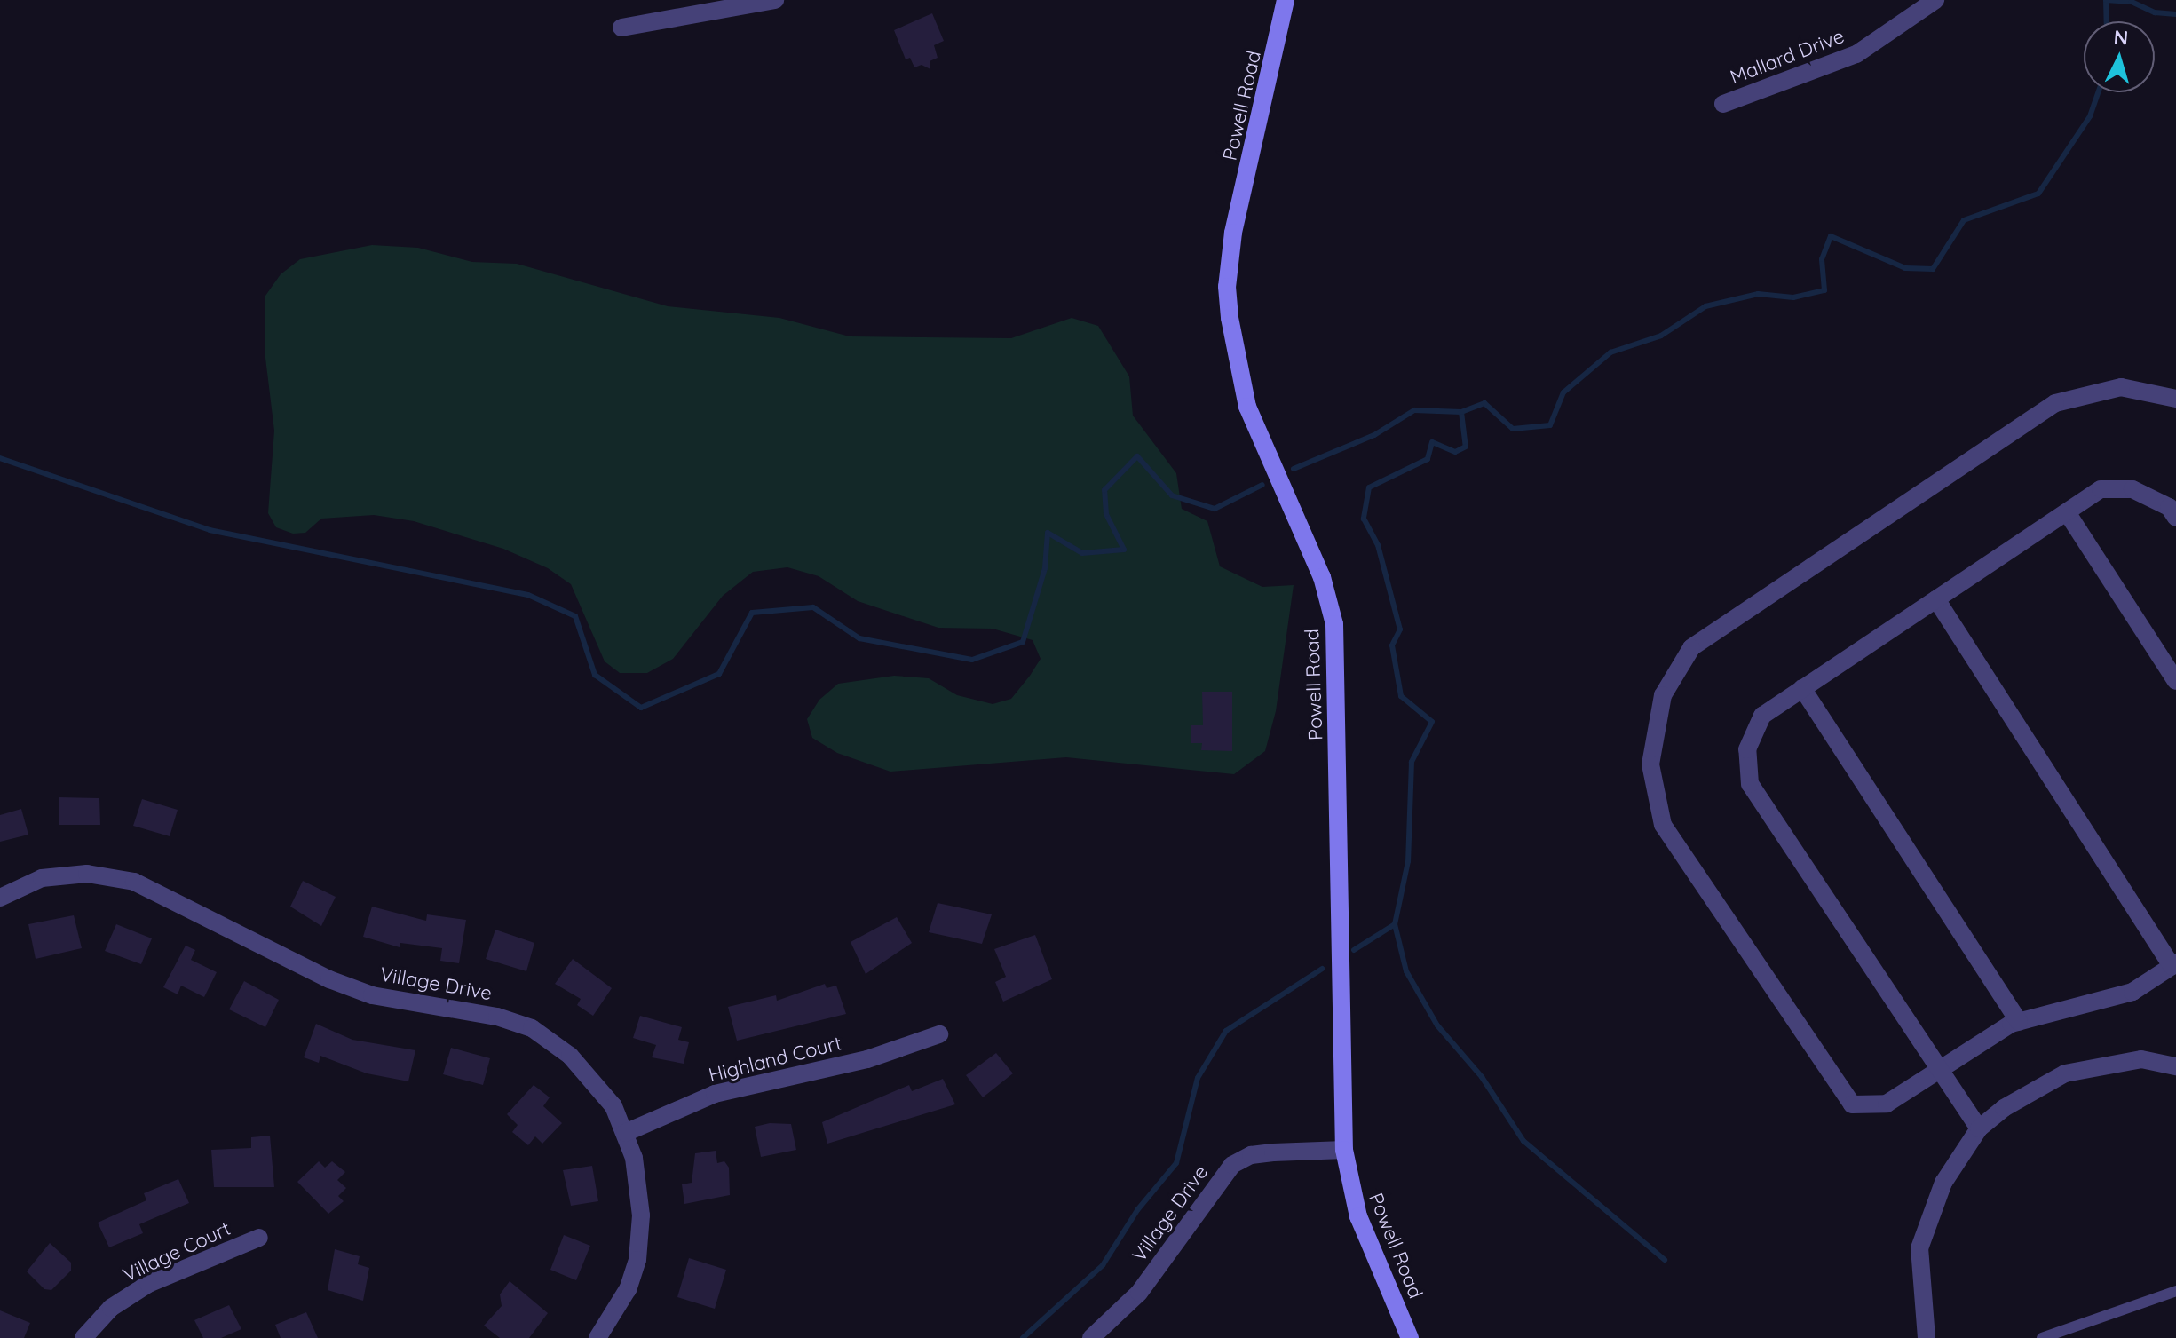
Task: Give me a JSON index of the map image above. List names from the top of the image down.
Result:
{
  "streets": {
    "street": [
      "Mallard Drive",
      "Powell Road",
      "Village Drive",
      "Highland Court",
      "Village Court"
    ]
  },
  "crossings": [
    ["Powell Road", "Village Drive"],
    ["Village Drive", "Highland Court"]
  ],
  "north": "top"
}
